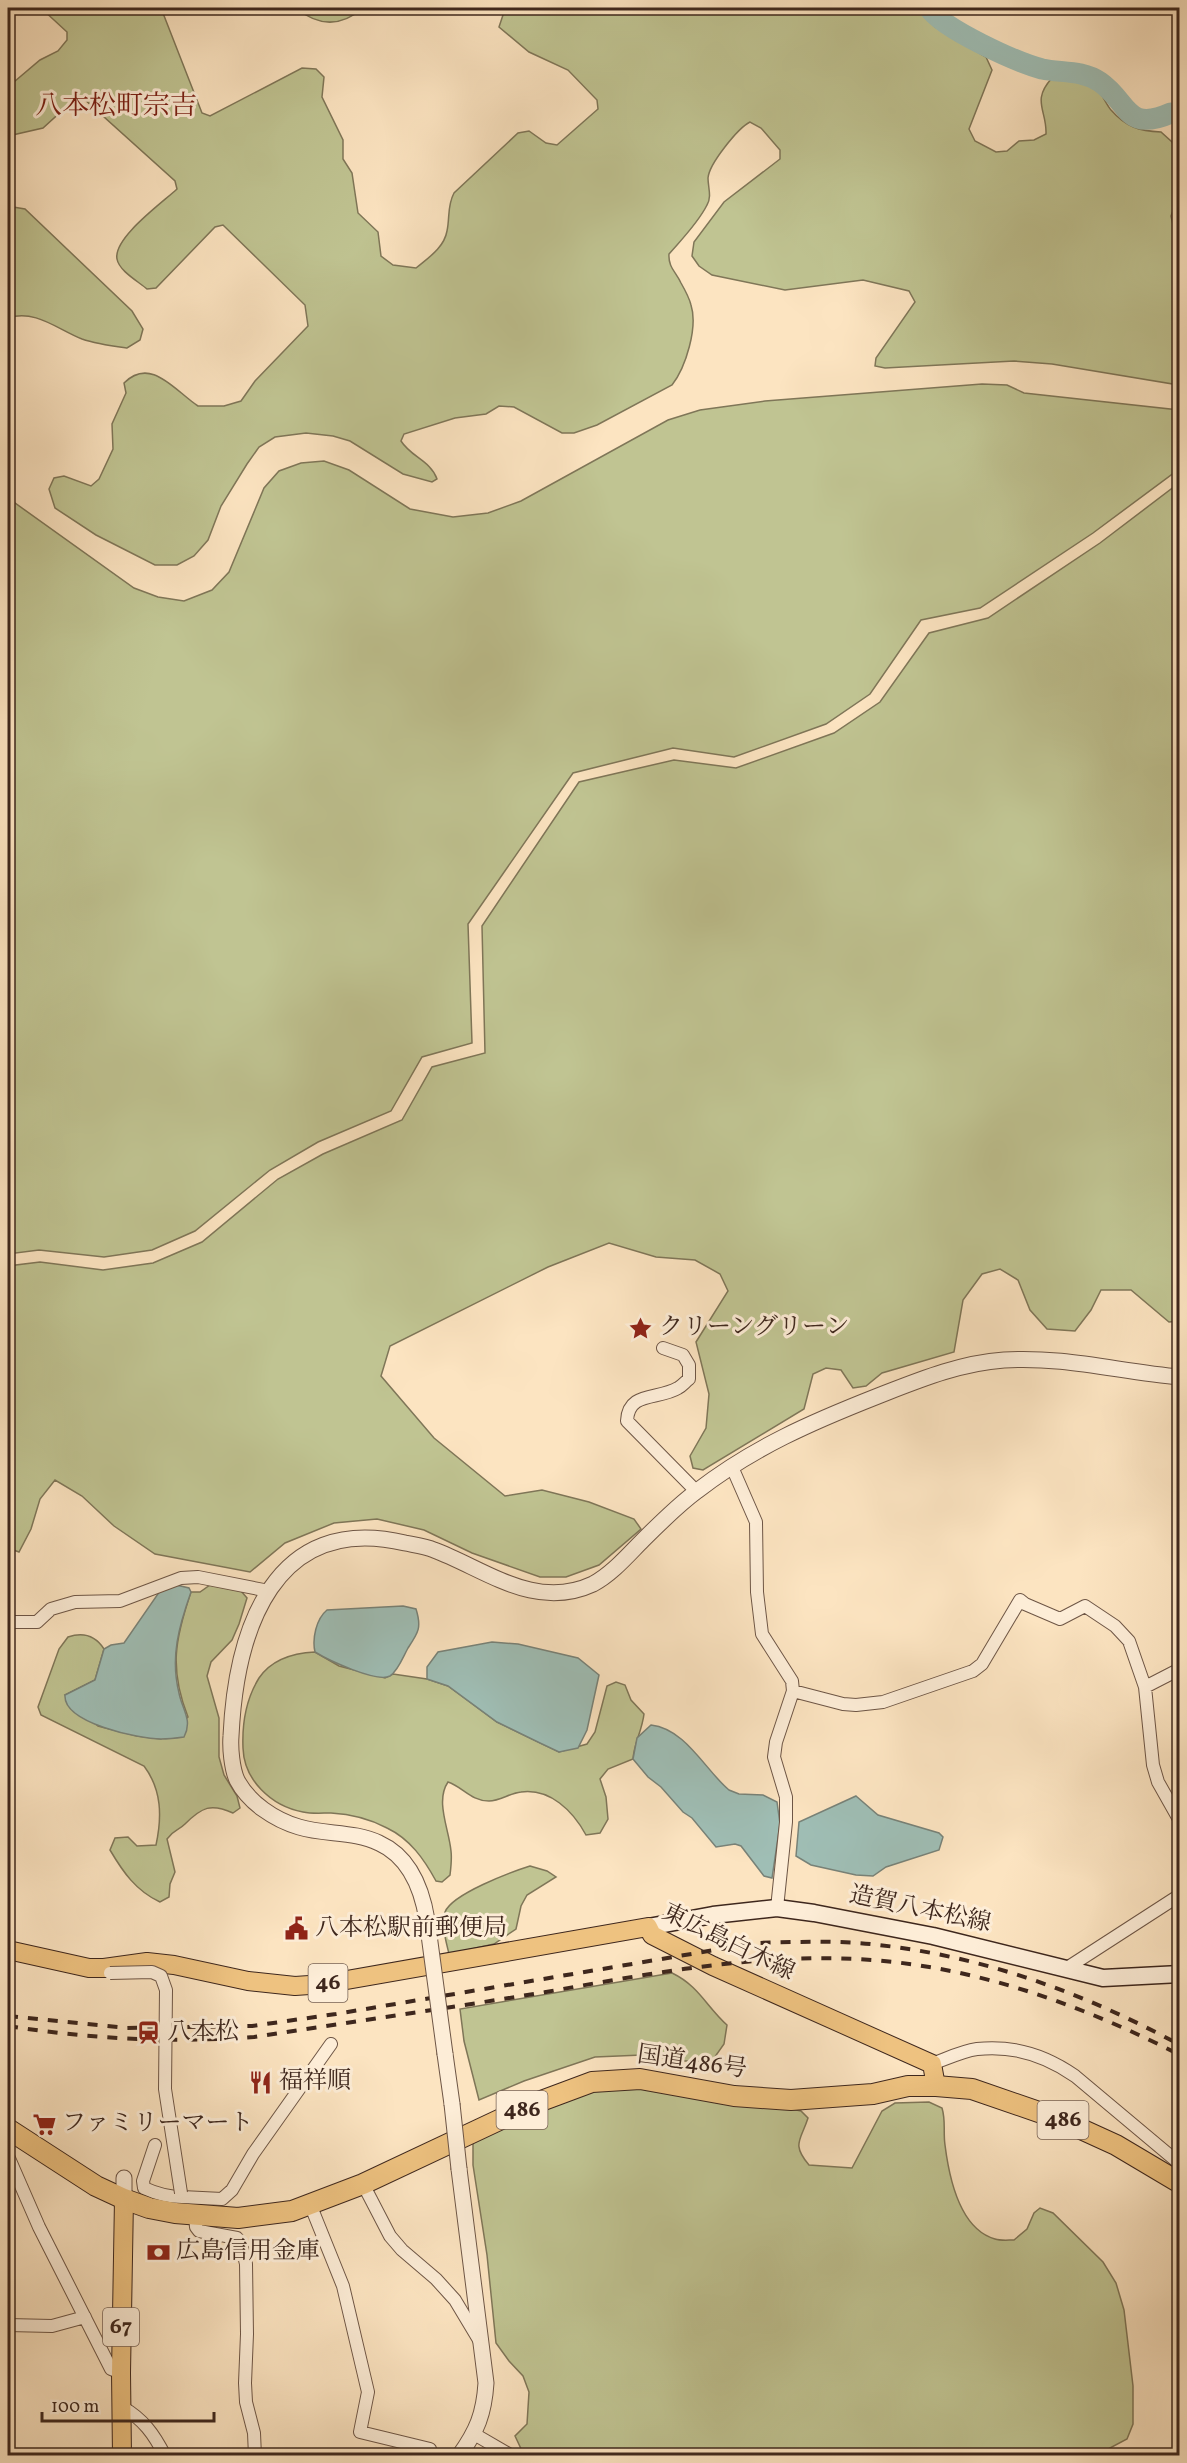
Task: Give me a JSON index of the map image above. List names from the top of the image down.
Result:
{
  "streets": {
    "highway": ["国道486号", "486"],
    "main road": [
      "造賀八本松線",
      "東広島白木線",
      "46",
      "67"
    ]
  },
  "crossings": [
    ["造賀八本松線", "東広島白木線"],
    ["国道486号", "67"]
  ],
  "districts": ["八本松町宗吉"],
  "places": {
    "place": ["クリーングリーン"],
    "public building": ["八本松駅前郵便局"],
    "station": ["八本松"],
    "restaurant": ["福祥順"],
    "supermarket": ["ファミリーマート"],
    "bank": ["広島信用金庫"]
  },
  "scale_bar": "100 m"
}
